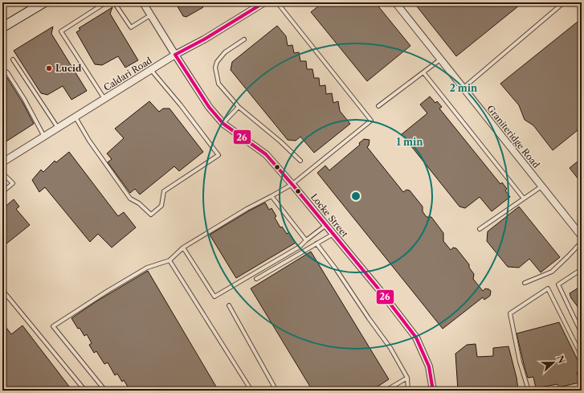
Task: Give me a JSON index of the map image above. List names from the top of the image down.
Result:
{
  "streets": {
    "street": ["Caldari Road", "Graniteridge Road", "Locke Street"]
  },
  "crossings": [
    ["Caldari Road", "Locke Street"]
  ],
  "places": ["Lucid"],
  "lines": ["transit line 26"],
  "north": "right",
  "rings": ["2 min", "1 min"]
}
